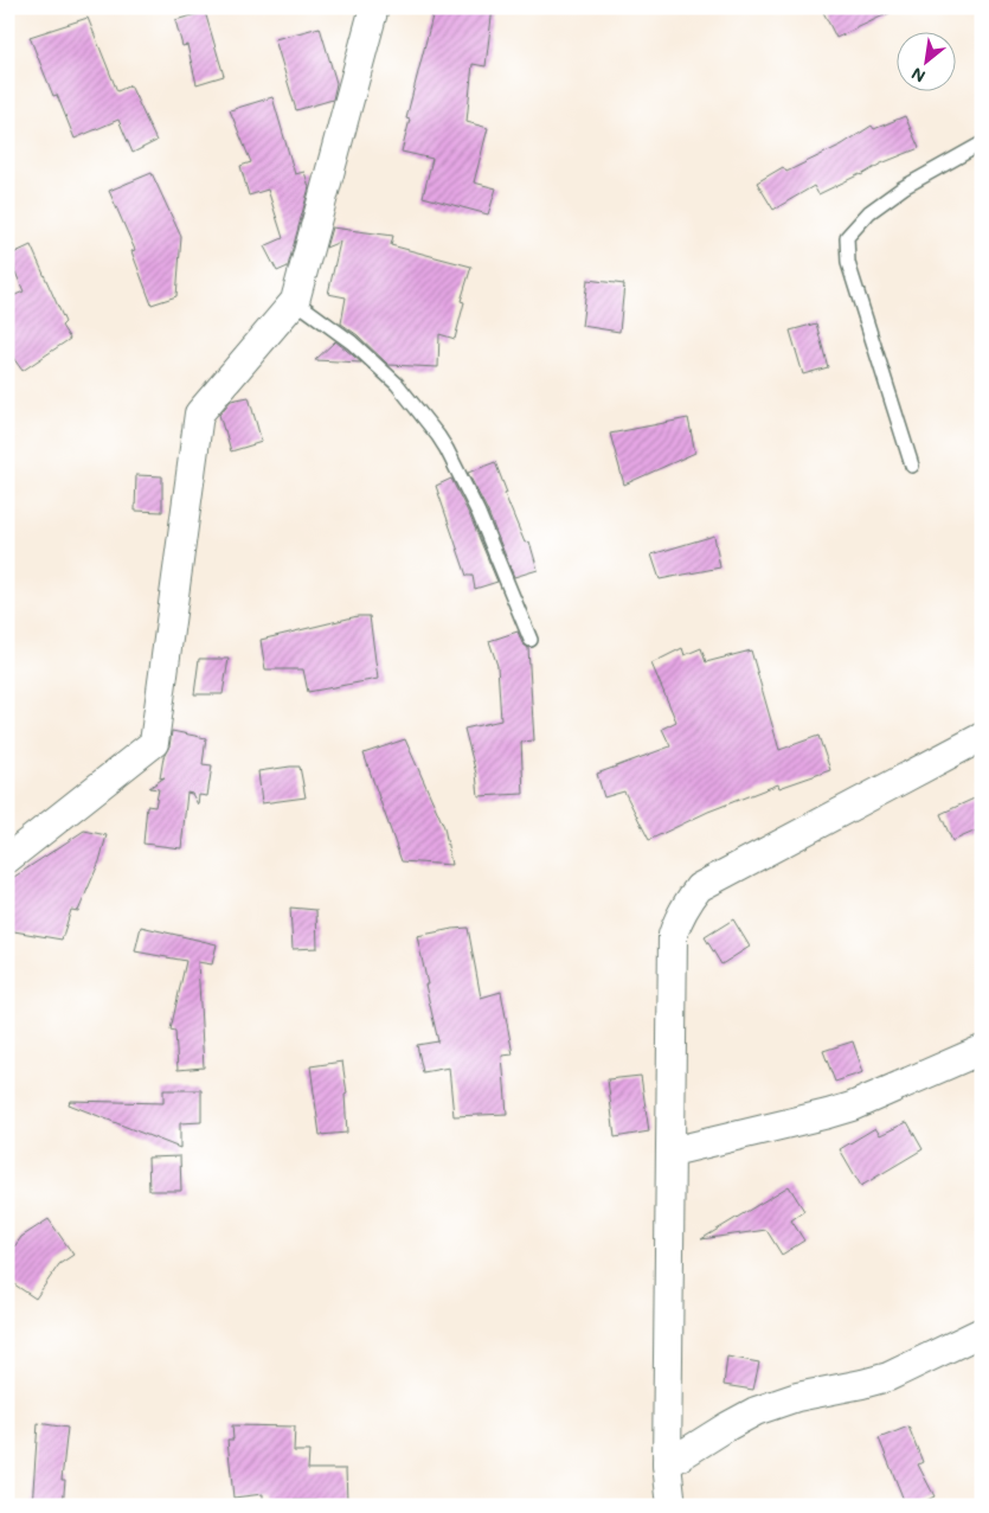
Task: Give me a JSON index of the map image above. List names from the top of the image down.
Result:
{
  "north": "bottom left"
}
